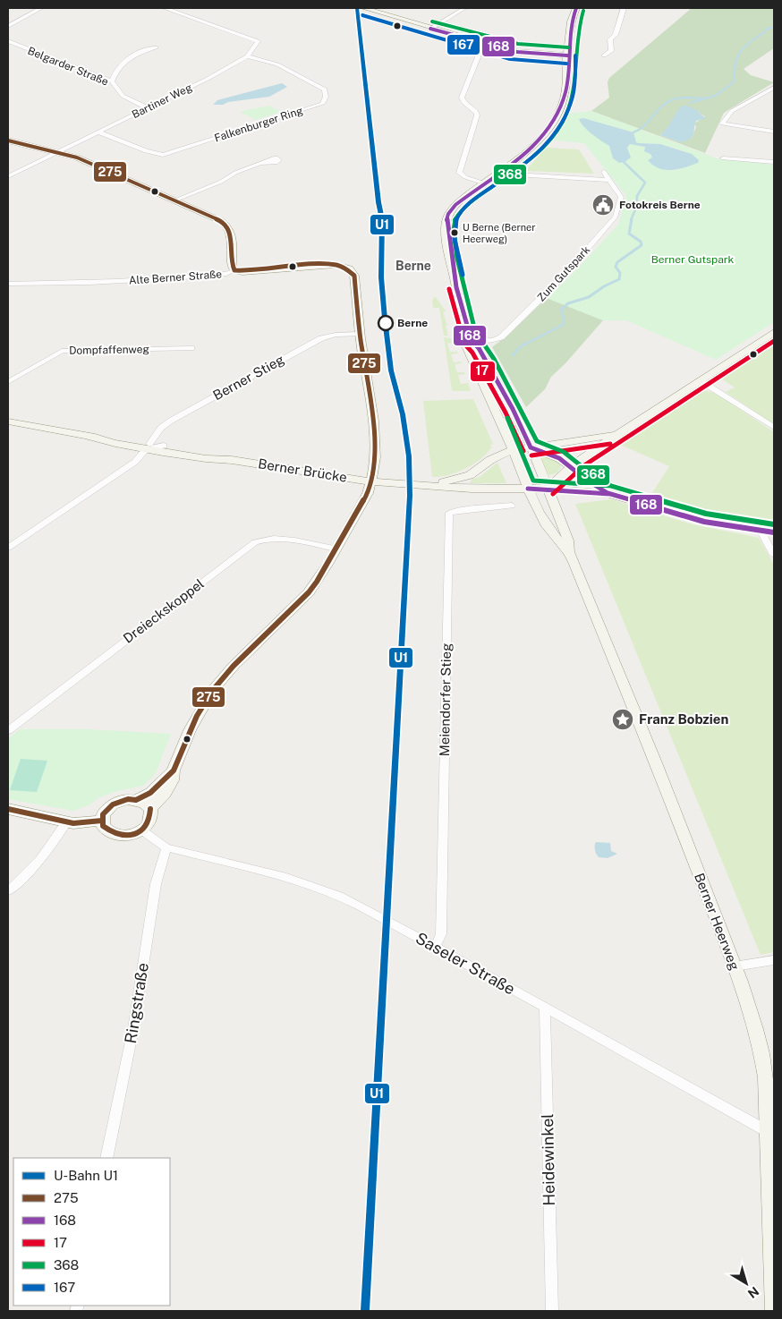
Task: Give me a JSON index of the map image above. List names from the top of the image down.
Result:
{
  "streets": {
    "main road": ["Berner Brücke", "Berner Heerweg"],
    "street": [
      "Belgarder Straße",
      "Bartiner Weg",
      "Falkenburger Ring",
      "Zum Gutspark",
      "Alte Berner Straße",
      "Dompfaffenweg",
      "Berner Stieg",
      "Dreieckskoppel",
      "Meiendorfer Stieg",
      "Saseler Straße",
      "Ringstraße",
      "Heidewinkel"
    ]
  },
  "crossings": [
    ["Belgarder Straße", "Bartiner Weg"],
    ["Bartiner Weg", "Falkenburger Ring"],
    ["Zum Gutspark", "Berner Heerweg"],
    ["Alte Berner Straße", "Berner Stieg"],
    ["Berner Stieg", "Berner Brücke"],
    ["Berner Brücke", "Berner Heerweg"],
    ["Meiendorfer Stieg", "Saseler Straße"],
    ["Berner Heerweg", "Saseler Straße"],
    ["Saseler Straße", "Ringstraße"],
    ["Saseler Straße", "Heidewinkel"]
  ],
  "districts": ["Berne"],
  "parks": ["Berner Gutspark"],
  "places": {
    "public building": ["Fotokreis Berne"],
    "other": ["U Berne (Berner Heerweg)", "Berne"],
    "place": ["Franz Bobzien"]
  },
  "lines": [
    "metro line U1",
    "transit line 168",
    "transit line 368",
    "transit line 167",
    "transit line 275",
    "transit line 17"
  ],
  "legend": [
    "U-Bahn U1",
    "275",
    "168",
    "17",
    "368",
    "167"
  ],
  "north": "bottom right"
}
